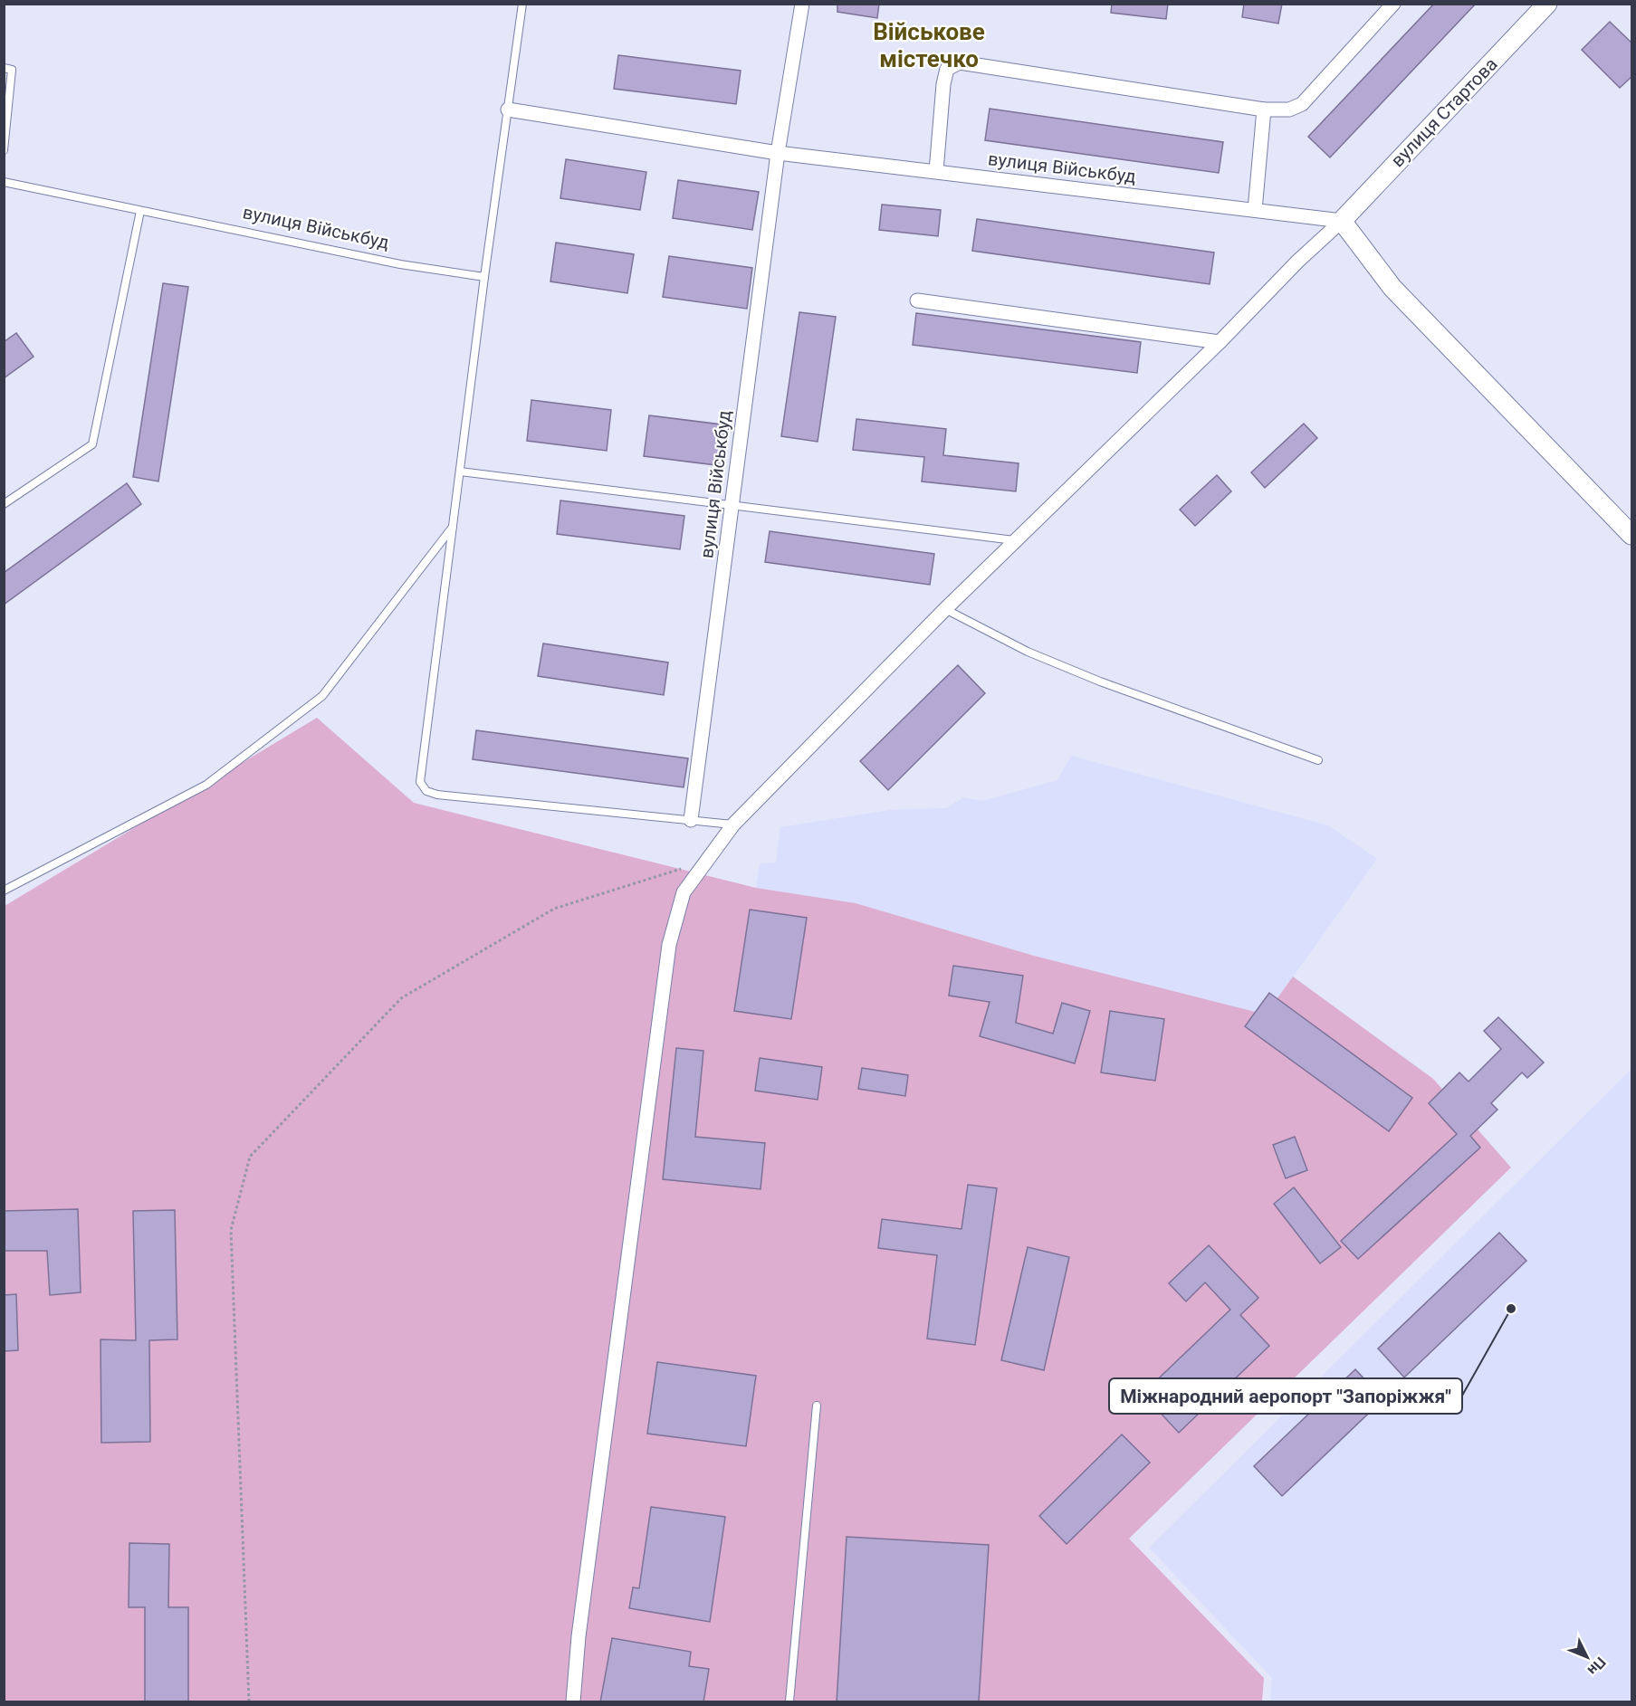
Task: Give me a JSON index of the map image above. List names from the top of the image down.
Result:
{
  "streets": {
    "main road": ["вулиця Стартова"],
    "street": ["вулиця Військбуд"]
  },
  "crossings": [
    ["вулиця Стартова", "вулиця Військбуд"]
  ],
  "districts": ["Військове містечко"],
  "places": ["Міжнародний аеропорт \"Запоріжжя\""],
  "north": "bottom right"
}
